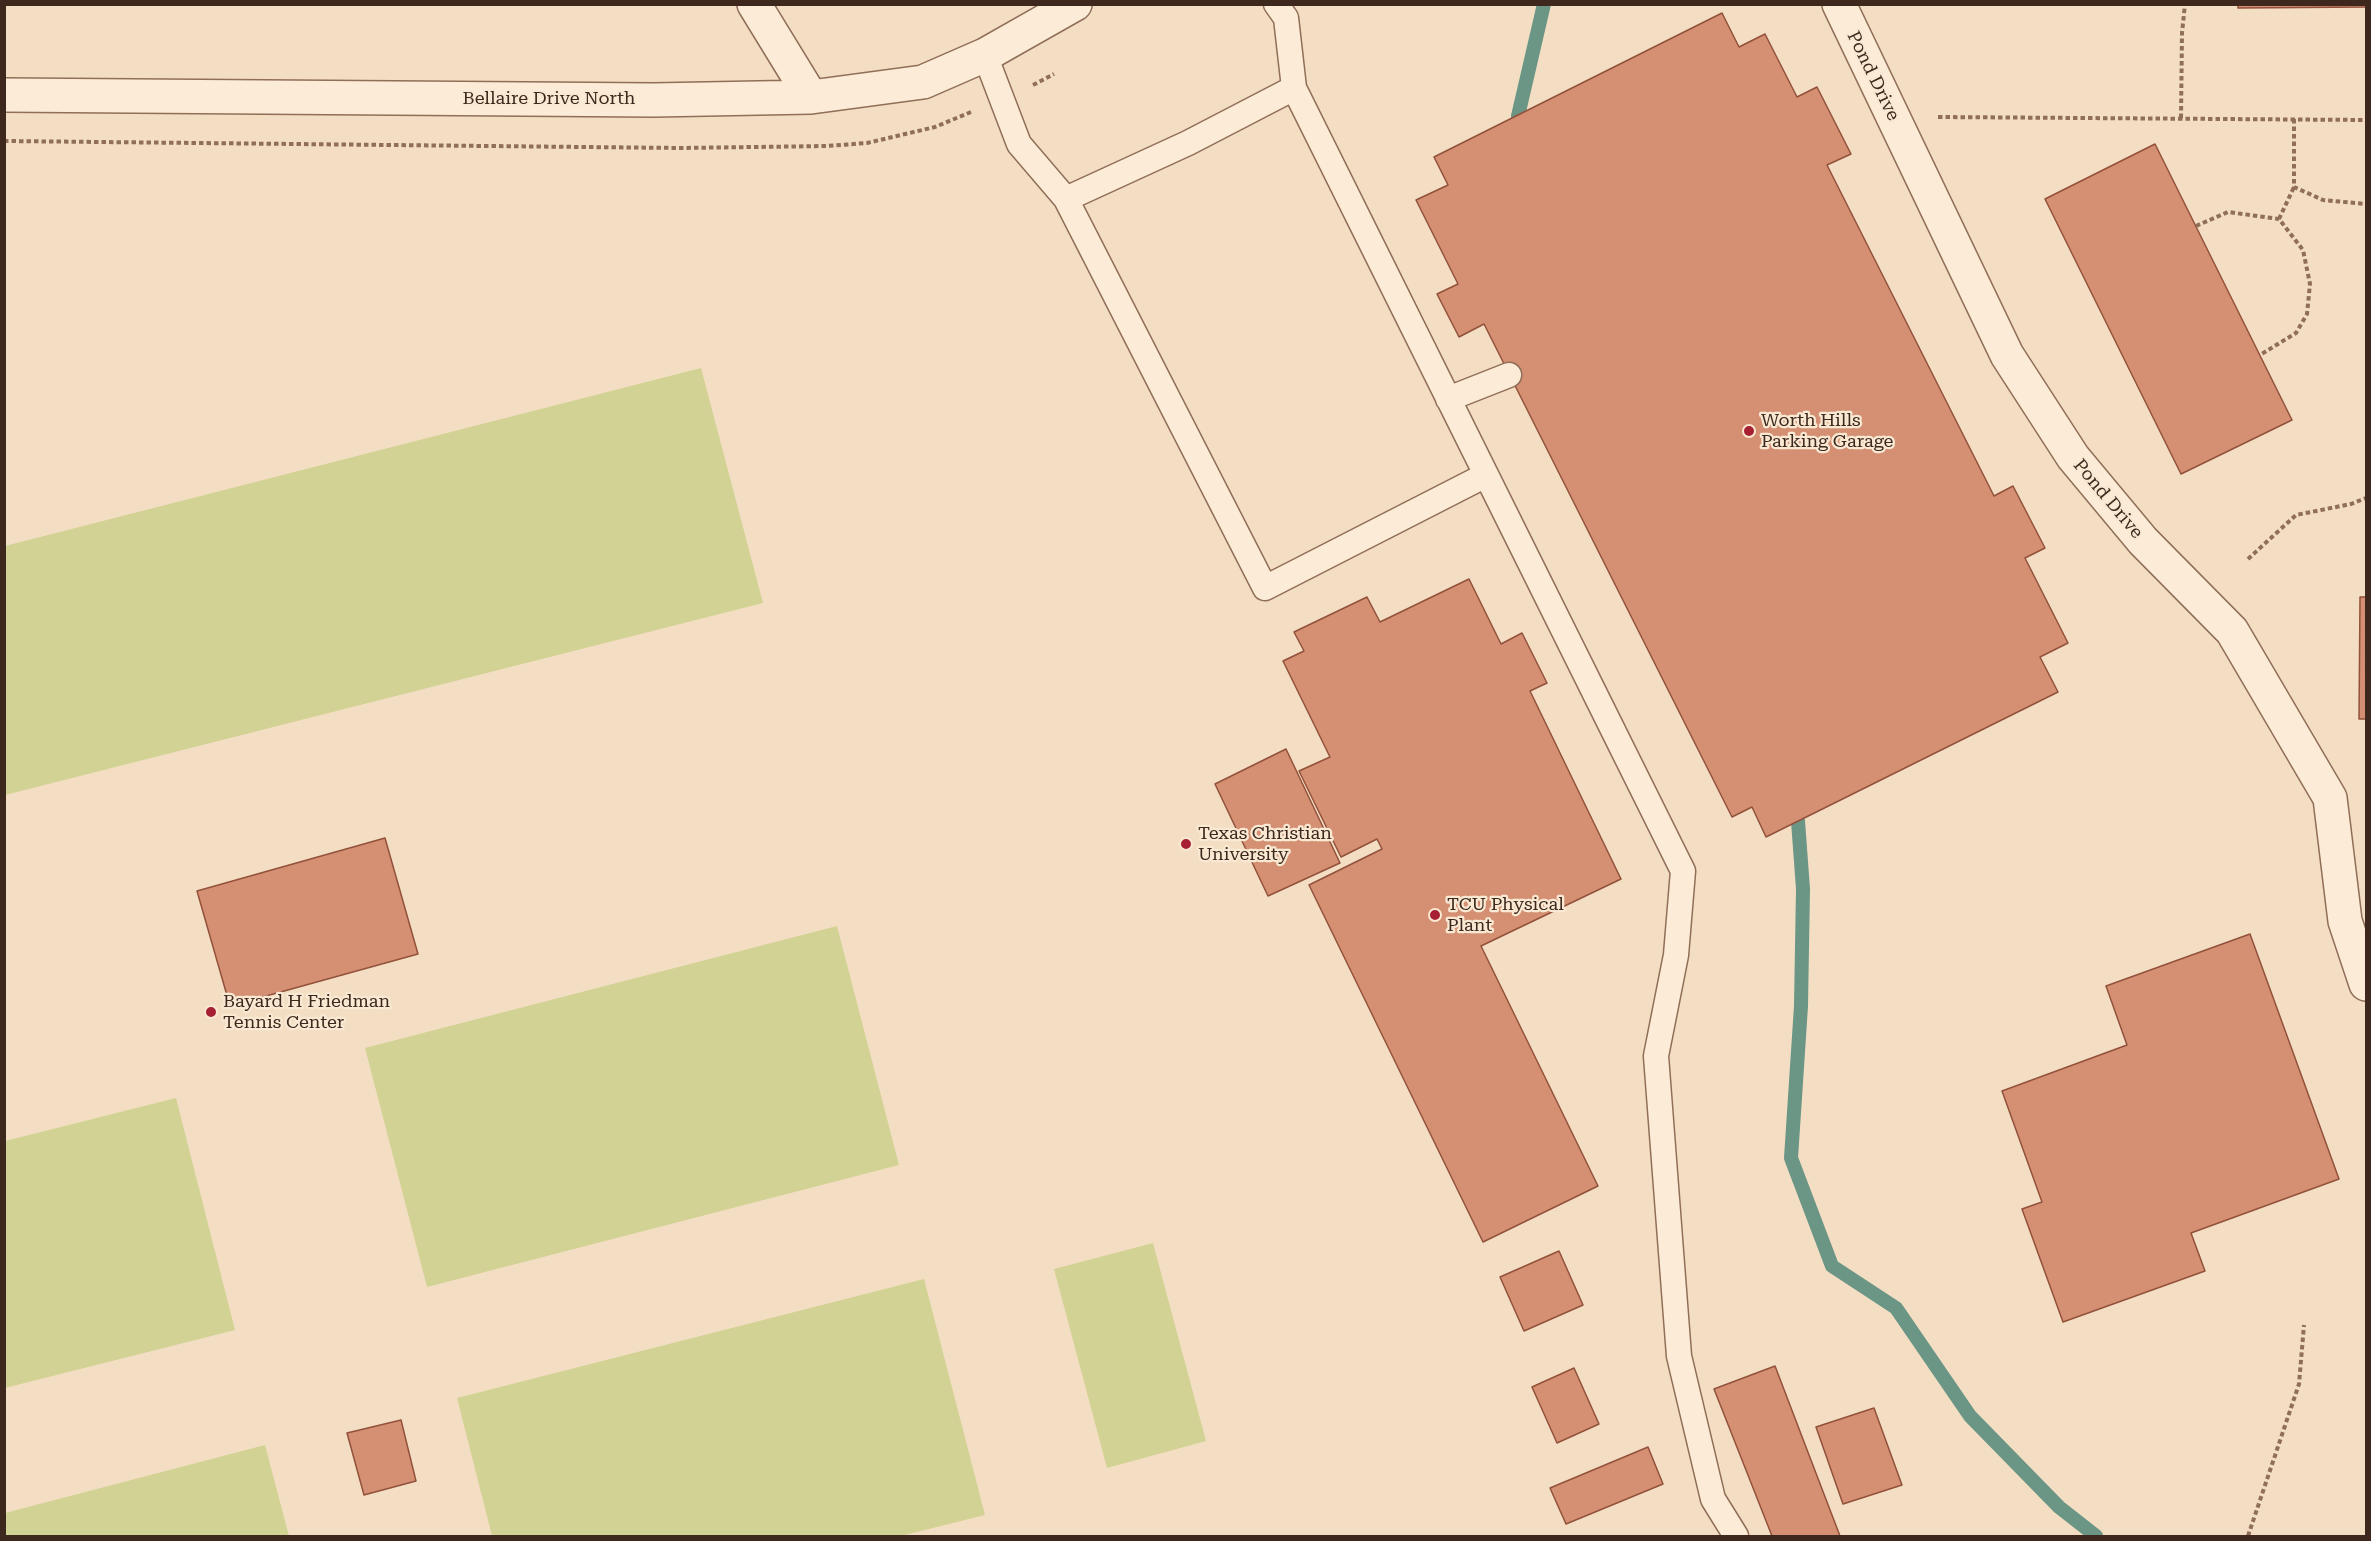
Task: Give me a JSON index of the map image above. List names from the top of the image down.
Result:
{
  "streets": {
    "street": ["Pond Drive", "Bellaire Drive North"]
  },
  "places": [
    "Worth Hills Parking Garage",
    "Texas Christian University",
    "TCU Physical Plant",
    "Bayard H Friedman Tennis Center"
  ]
}
